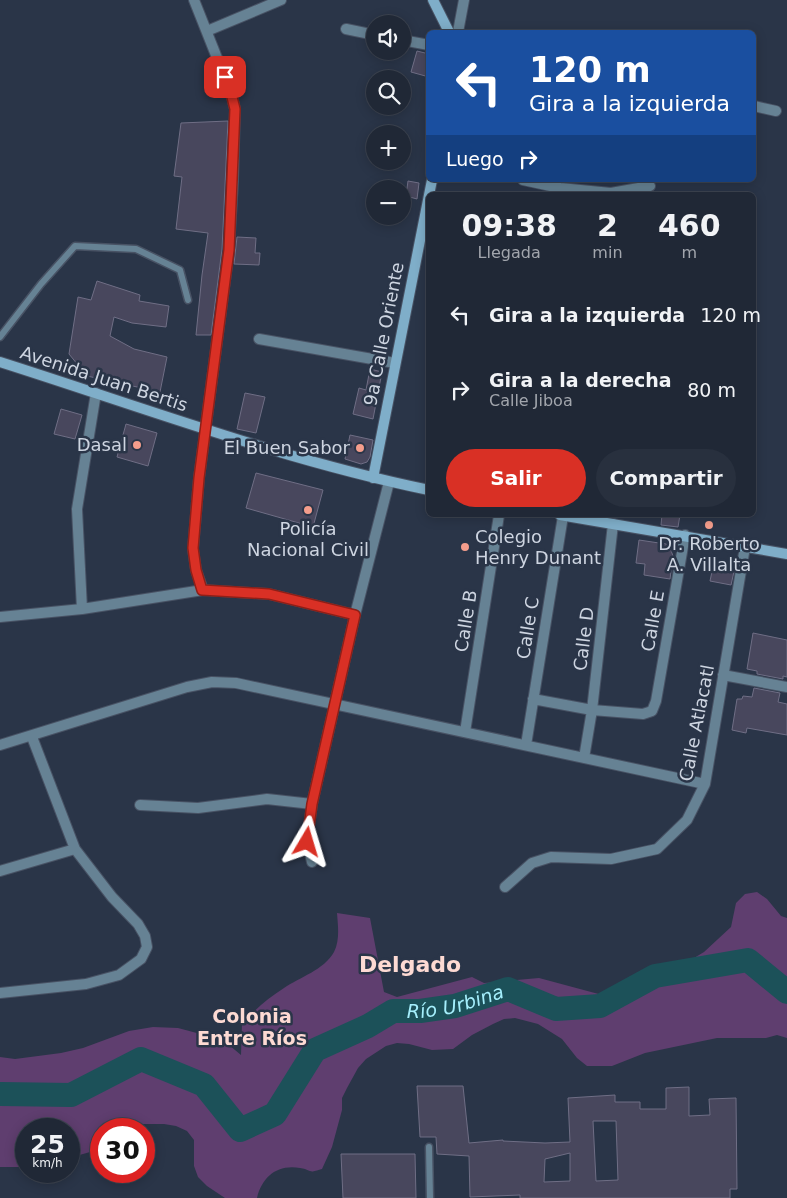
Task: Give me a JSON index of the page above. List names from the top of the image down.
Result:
{
  "streets": {
    "main road": ["9a Calle Oriente", "Avenida Juan Bertis"],
    "street": [
      "Calle B",
      "Calle E",
      "Calle C",
      "Calle D",
      "Calle Atlacatl"
    ]
  },
  "crossings": [
    ["9a Calle Oriente", "Avenida Juan Bertis"],
    ["Calle E", "Calle D"]
  ],
  "districts": ["Delgado", "Colonia Entre Ríos"],
  "water": ["Río Urbina"],
  "places": [
    "Dasal",
    "El Buen Sabor",
    "Policía Nacional Civil",
    "Dr. Roberto A. Villalta",
    "Colegio Henry Dunant"
  ],
  "page": {
    "map_buttons": ["+", "−"],
    "turn": ["120 m", "Gira a la izquierda"],
    "then": "Luego",
    "eta": [
      "09:38",
      "Llegada",
      "2",
      "min",
      "460",
      "m"
    ],
    "list": [
      {
        "name": "Gira a la izquierda",
        "value": "120 m"
      },
      {
        "name": "Gira a la derecha",
        "note": "Calle Jiboa",
        "value": "80 m"
      }
    ],
    "buttons": ["Salir", "Compartir"],
    "speed": "25 km/h",
    "limit": "30"
  }
}
